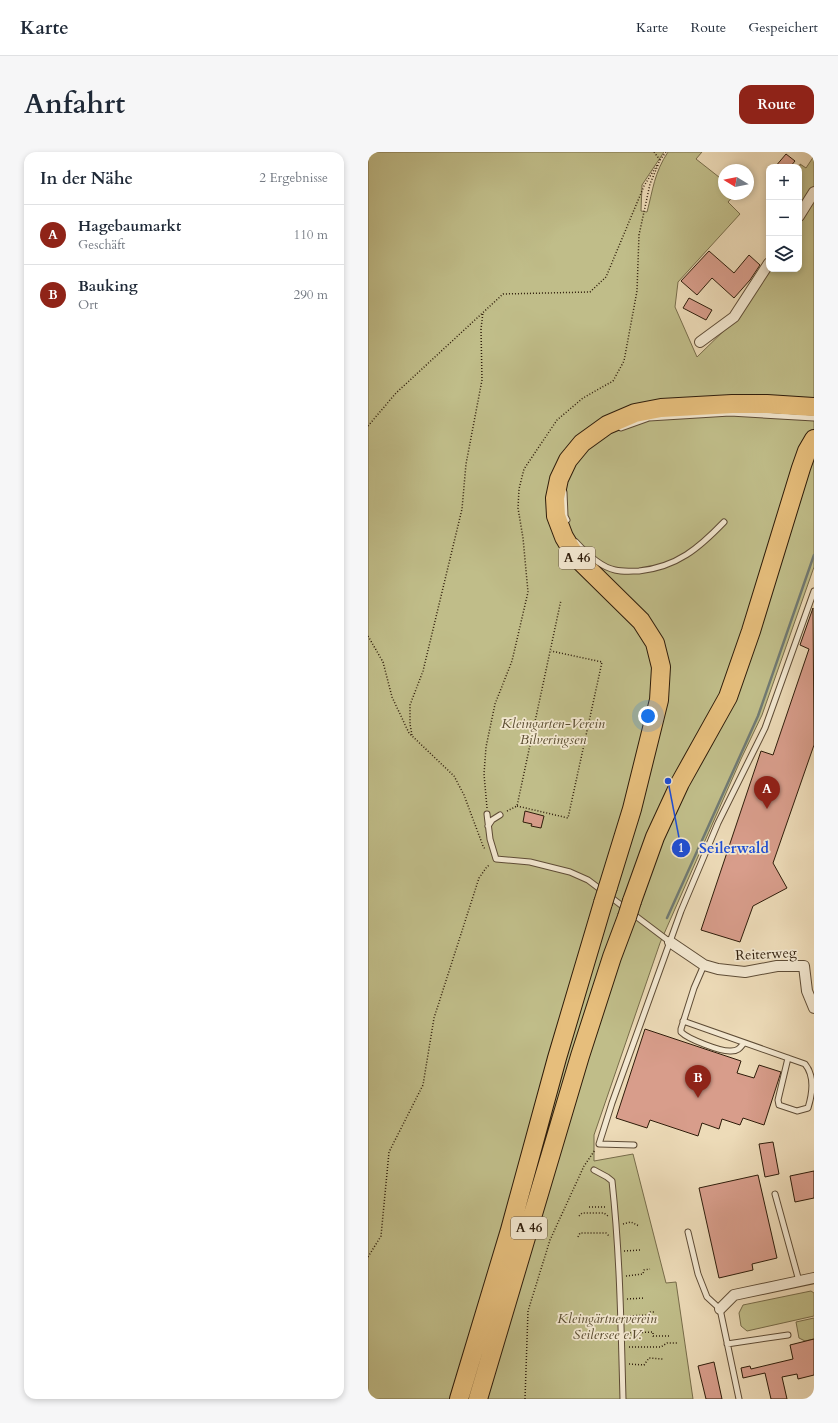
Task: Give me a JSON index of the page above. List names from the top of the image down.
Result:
{
  "streets": {
    "highway": ["A 46"],
    "street": ["Reiterweg"]
  },
  "parks": ["Kleingarten-Verein Bilveringsen", "Kleingärtnerverein Seilersee e.V."],
  "places": ["Seilerwald"],
  "north": "left",
  "page": {
    "header": "Karte",
    "nav": ["Karte", "Route", "Gespeichert"],
    "title": "Anfahrt",
    "buttons": "Route",
    "heading": ["In der Nähe", "2 Ergebnisse"],
    "map_buttons": ["+", "−"],
    "list": [
      {
        "mark": "A",
        "name": "Hagebaumarkt",
        "note": "Geschäft",
        "value": "110 m"
      },
      {
        "mark": "B",
        "name": "Bauking",
        "note": "Ort",
        "value": "290 m"
      }
    ],
    "pins": ["A", "B"]
  }
}
